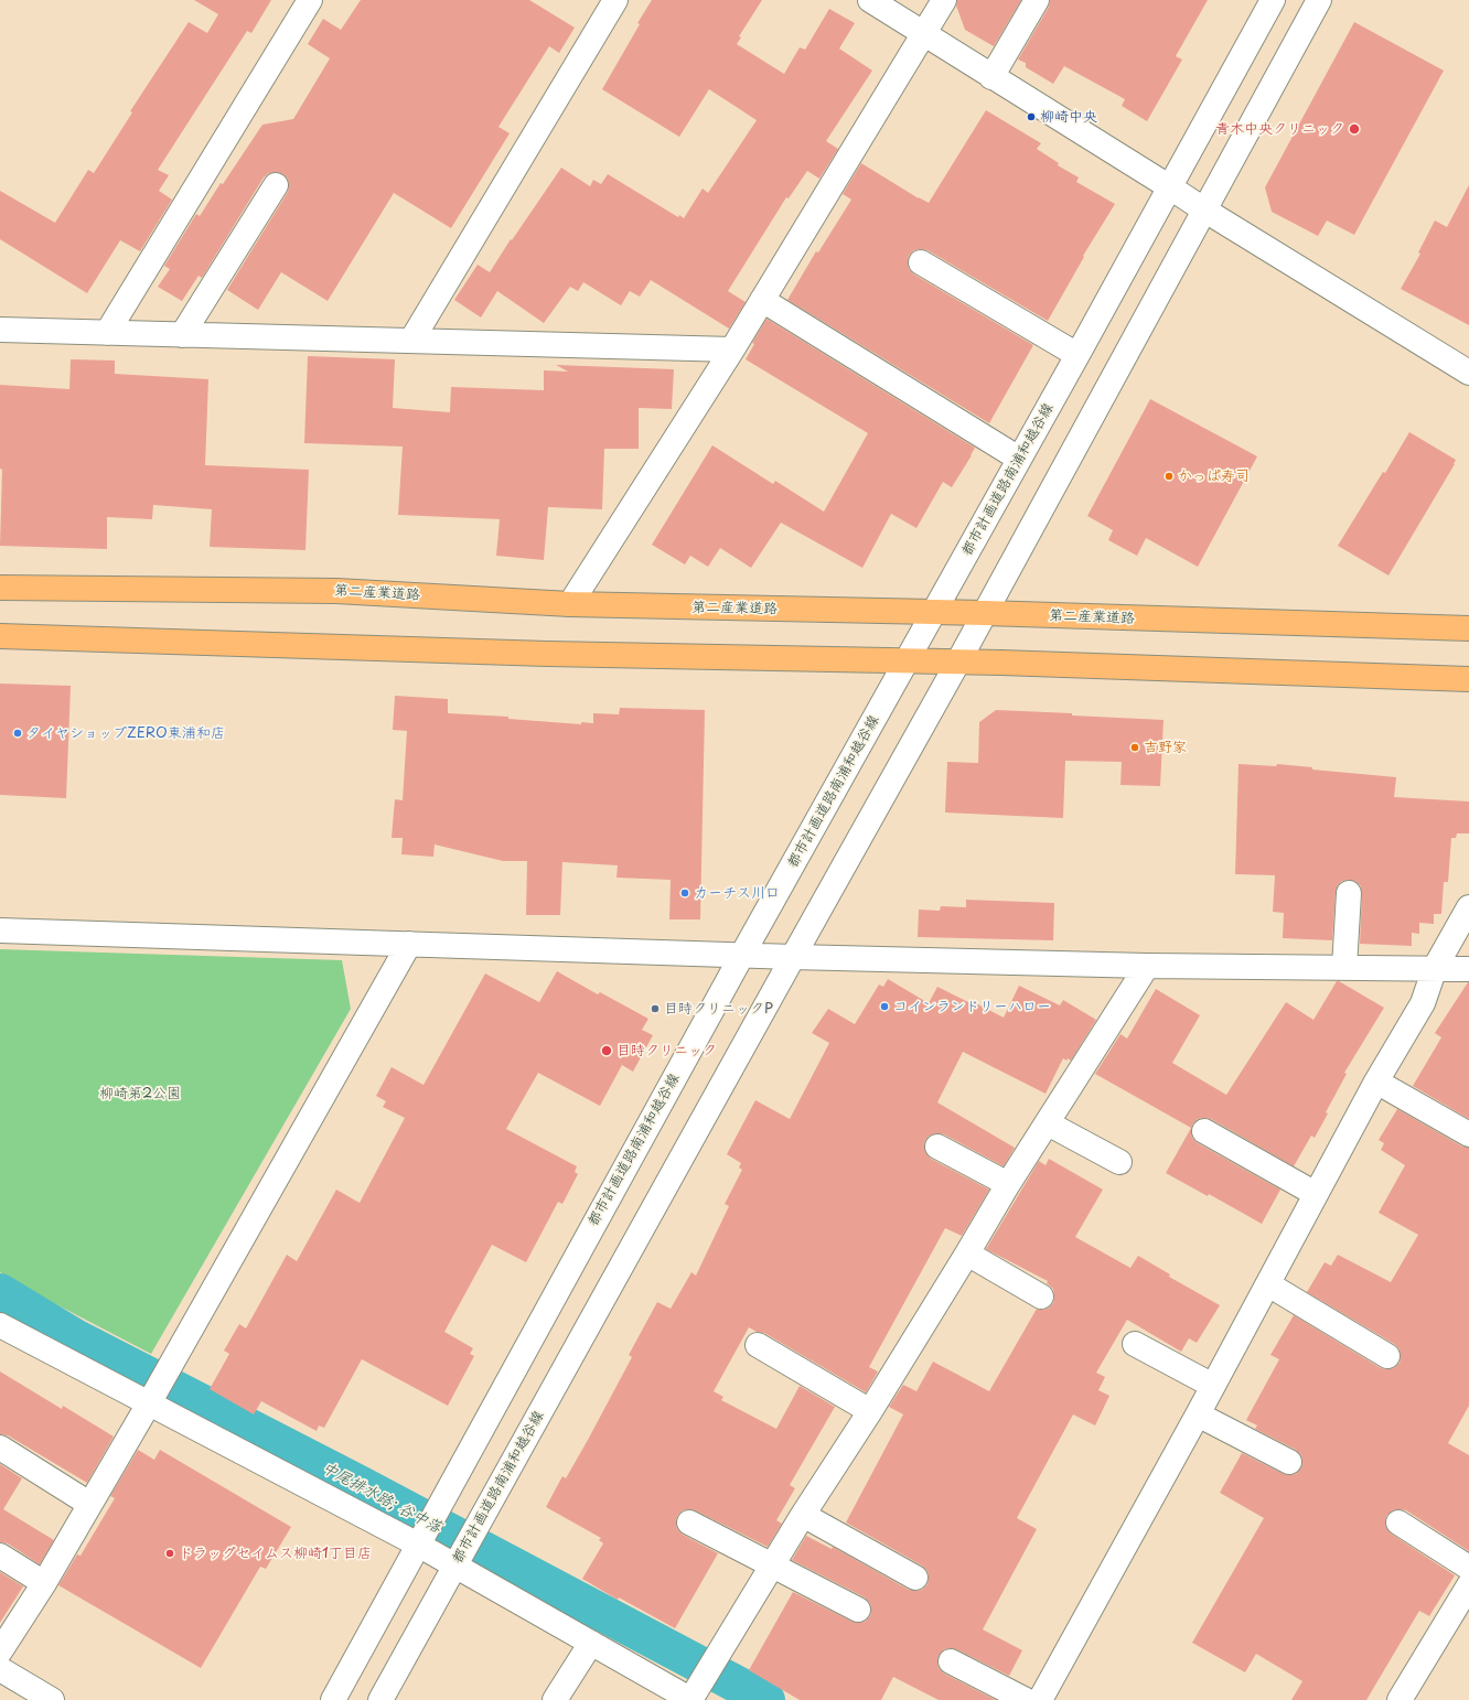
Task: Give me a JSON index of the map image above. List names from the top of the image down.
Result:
{
  "streets": {
    "main road": ["第二産業道路"],
    "street": ["都市計画道路南浦和越谷線"]
  },
  "crossings": [
    ["都市計画道路南浦和越谷線", "第二産業道路"]
  ],
  "water": ["中尾排水路; 谷中落"],
  "parks": ["柳崎第2公園"],
  "places": [
    "柳崎中央",
    "青木中央クリニック",
    "かっぱ寿司",
    "タイヤショップZERO東浦和店",
    "吉野家",
    "カーチス川口",
    "コインランドリーハロー",
    "目時クリニックP",
    "目時クリニック",
    "ドラッグセイムス柳崎1丁目店"
  ]
}
